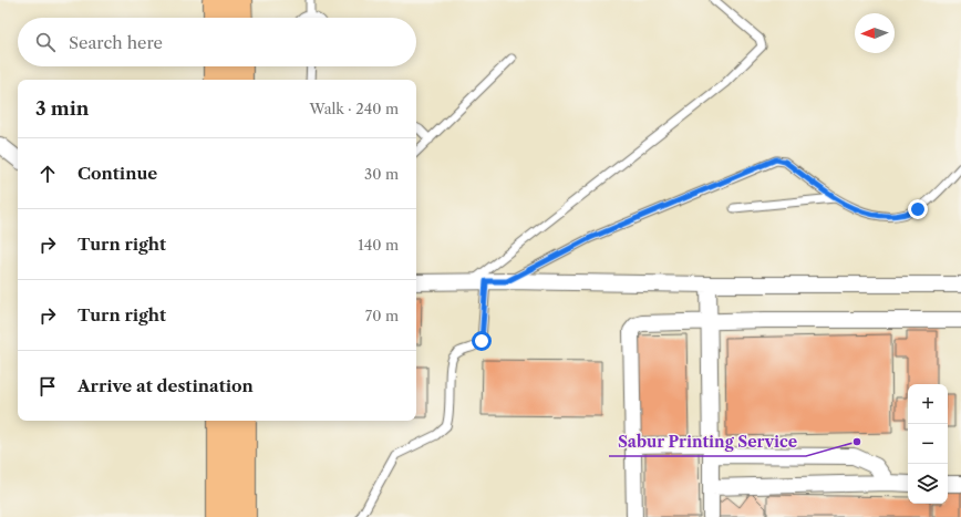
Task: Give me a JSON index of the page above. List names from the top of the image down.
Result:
{
  "places": ["Sabur Printing Service"],
  "north": "left",
  "page": {
    "search": "Search here",
    "heading": ["3 min", "Walk · 240 m"],
    "list": [
      ["Continue", "30 m"],
      ["Turn right", "140 m"],
      ["Turn right", "70 m"],
      "Arrive at destination"
    ],
    "map_buttons": ["+", "−"]
  }
}
